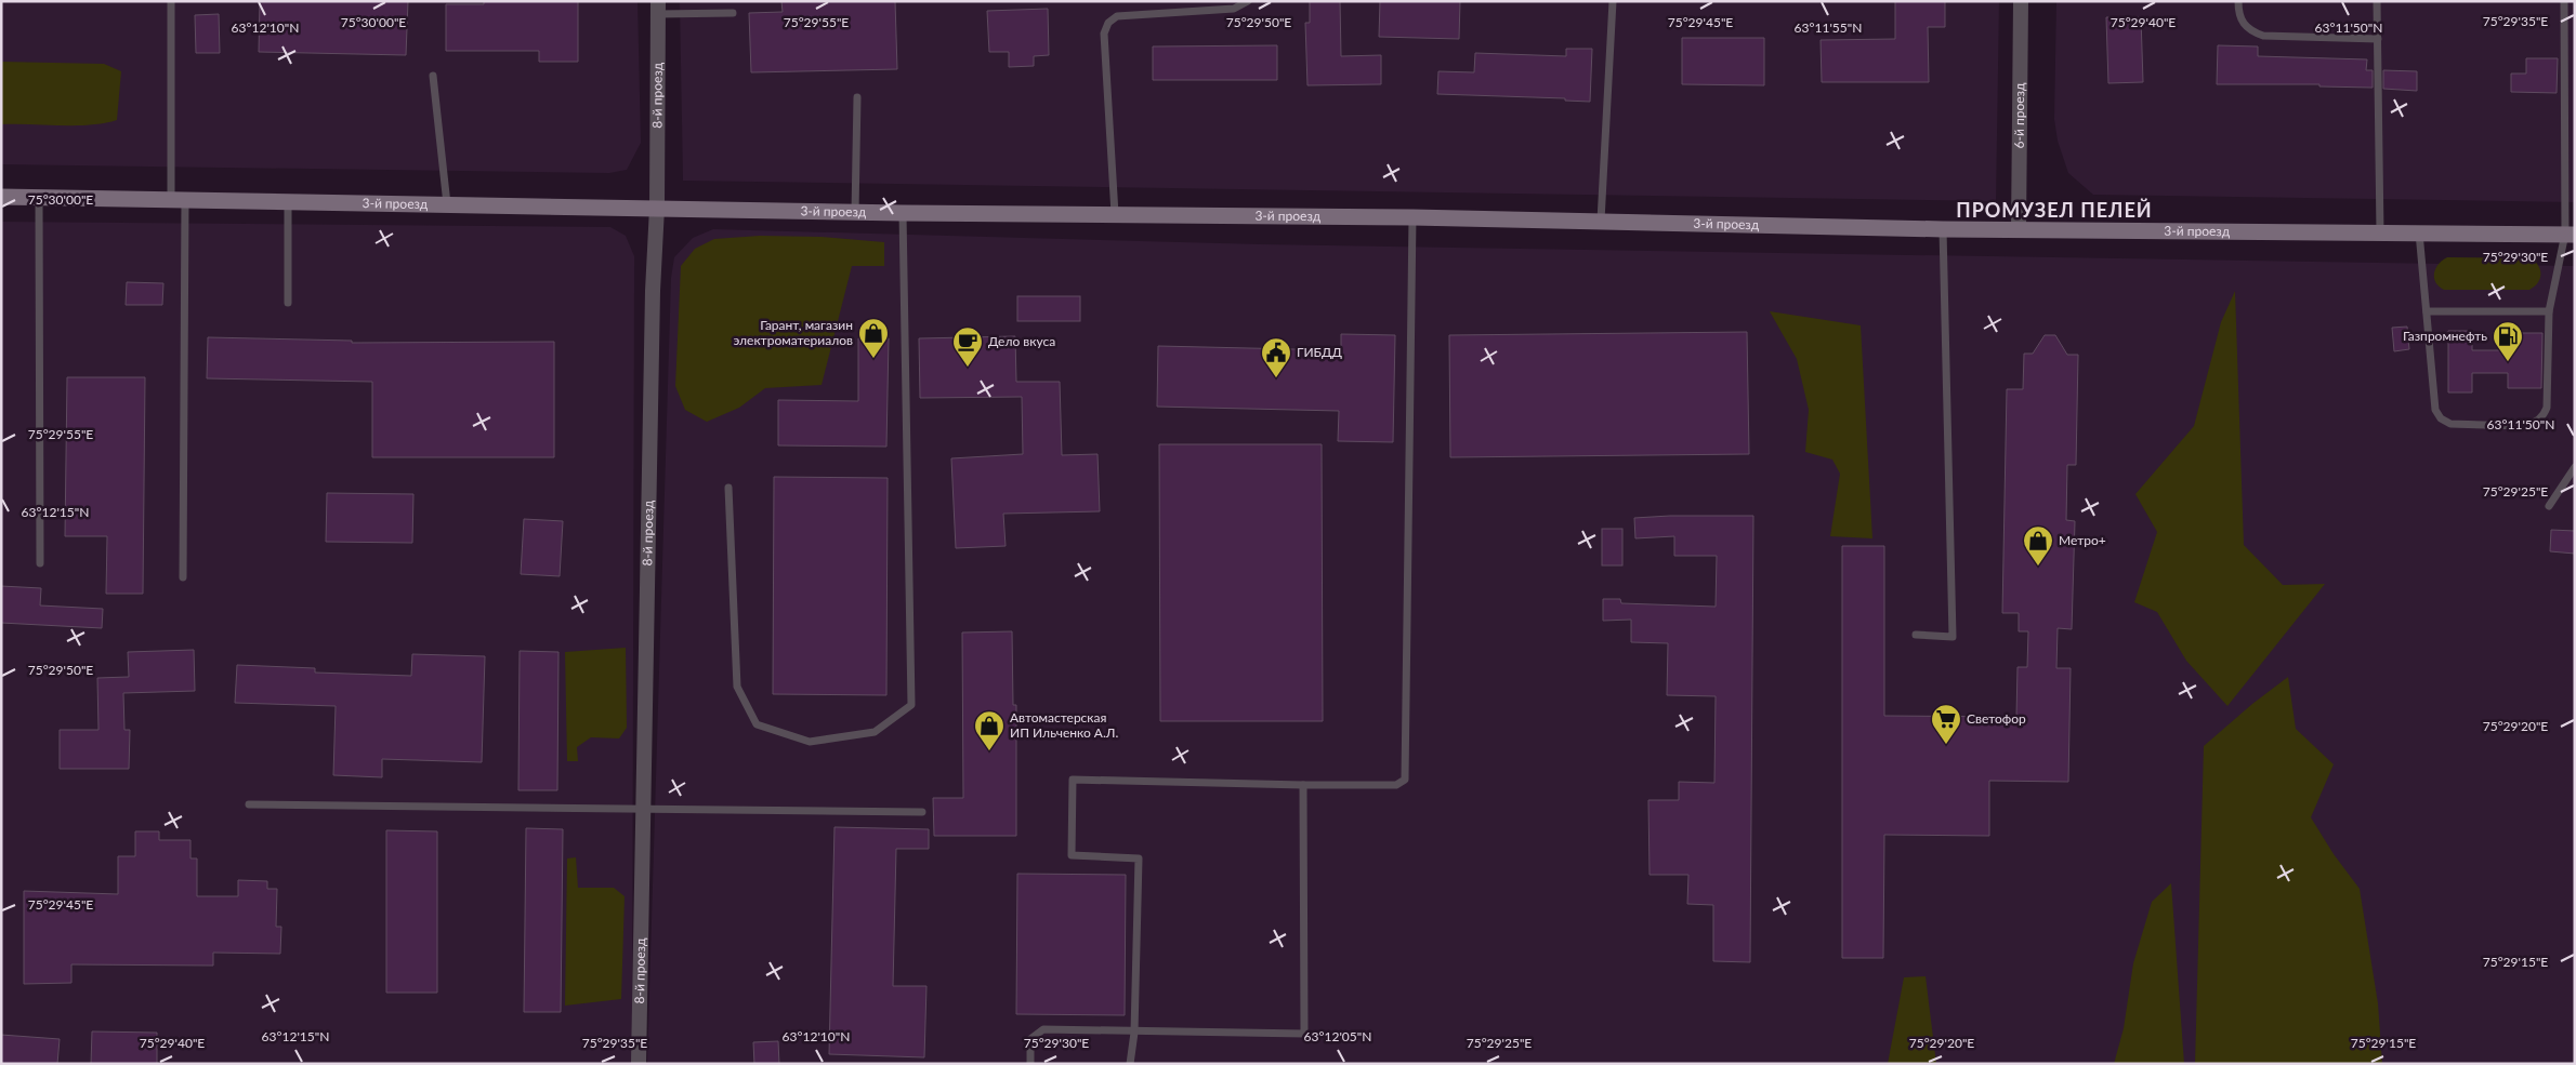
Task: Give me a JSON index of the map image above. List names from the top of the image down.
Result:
{
  "streets": {
    "street": ["8-й проезд", "6-й проезд", "3-й проезд"]
  },
  "crossings": [
    ["8-й проезд", "3-й проезд"],
    ["6-й проезд", "3-й проезд"]
  ],
  "districts": ["ПРОМУЗЕЛ ПЕЛЕЙ"],
  "places": {
    "shop": ["Гарант, магазин электроматериалов", "Метро+", "Автомастерская ИП Ильченко А.Л."],
    "fuel station": ["Газпромнефть"],
    "cafe": ["Дело вкуса"],
    "public building": ["ГИБДД"],
    "supermarket": ["Светофор"]
  },
  "coordinates": [
    "75°29'35\"E",
    "75°30'00\"E",
    "75°29'55\"E",
    "75°29'50\"E",
    "75°29'45\"E",
    "75°29'40\"E",
    "63°12'10\"N",
    "63°11'55\"N",
    "63°11'50\"N",
    "75°29'30\"E",
    "75°29'25\"E",
    "63°12'15\"N",
    "75°29'20\"E",
    "75°29'15\"E",
    "63°12'05\"N"
  ]
}
